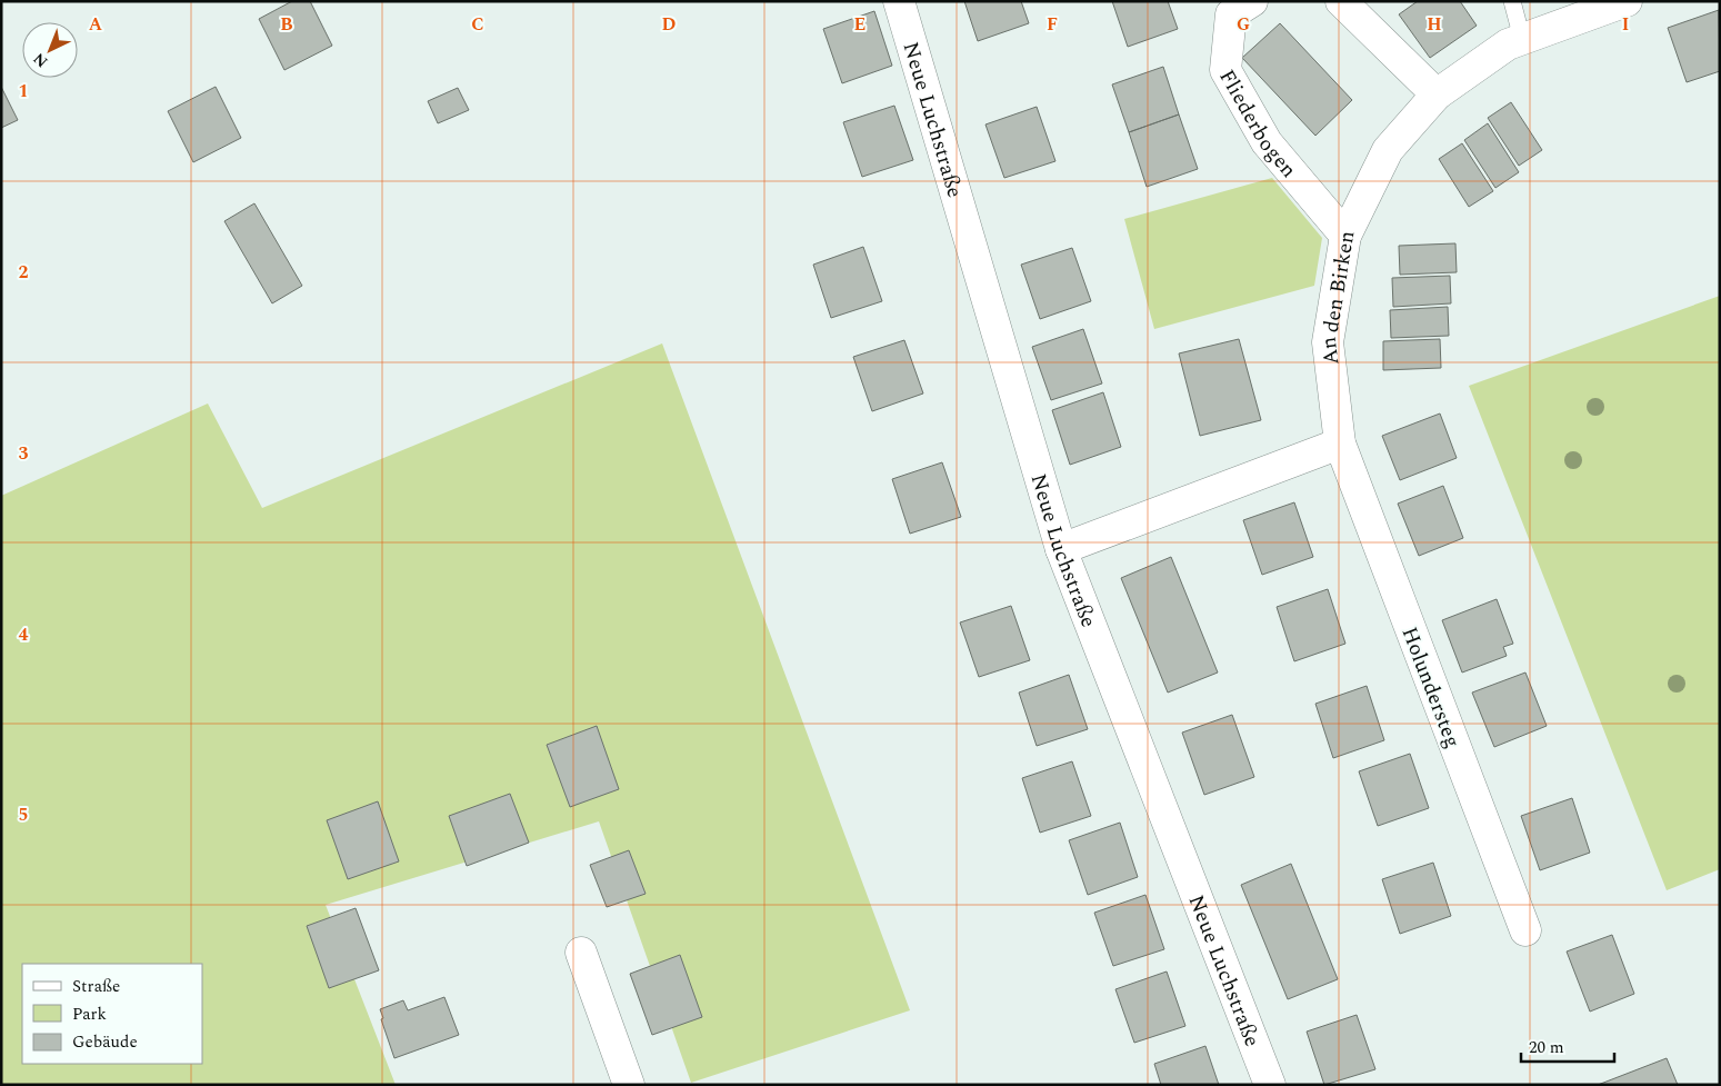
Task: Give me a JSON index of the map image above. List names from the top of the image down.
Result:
{
  "streets": {
    "street": [
      "Neue Luchstraße",
      "Fliederbogen",
      "An den Birken",
      "Holundersteg"
    ]
  },
  "crossings": [
    ["Fliederbogen", "An den Birken"],
    ["An den Birken", "Holundersteg"]
  ],
  "legend": ["Straße", "Park", "Gebäude"],
  "scale_bar": "20 m",
  "north": "bottom left",
  "grid": {
    "columns": [
      "A",
      "B",
      "C",
      "D",
      "E",
      "F",
      "G",
      "H",
      "I"
    ],
    "rows": [
      "1",
      "2",
      "3",
      "4",
      "5"
    ]
  }
}
